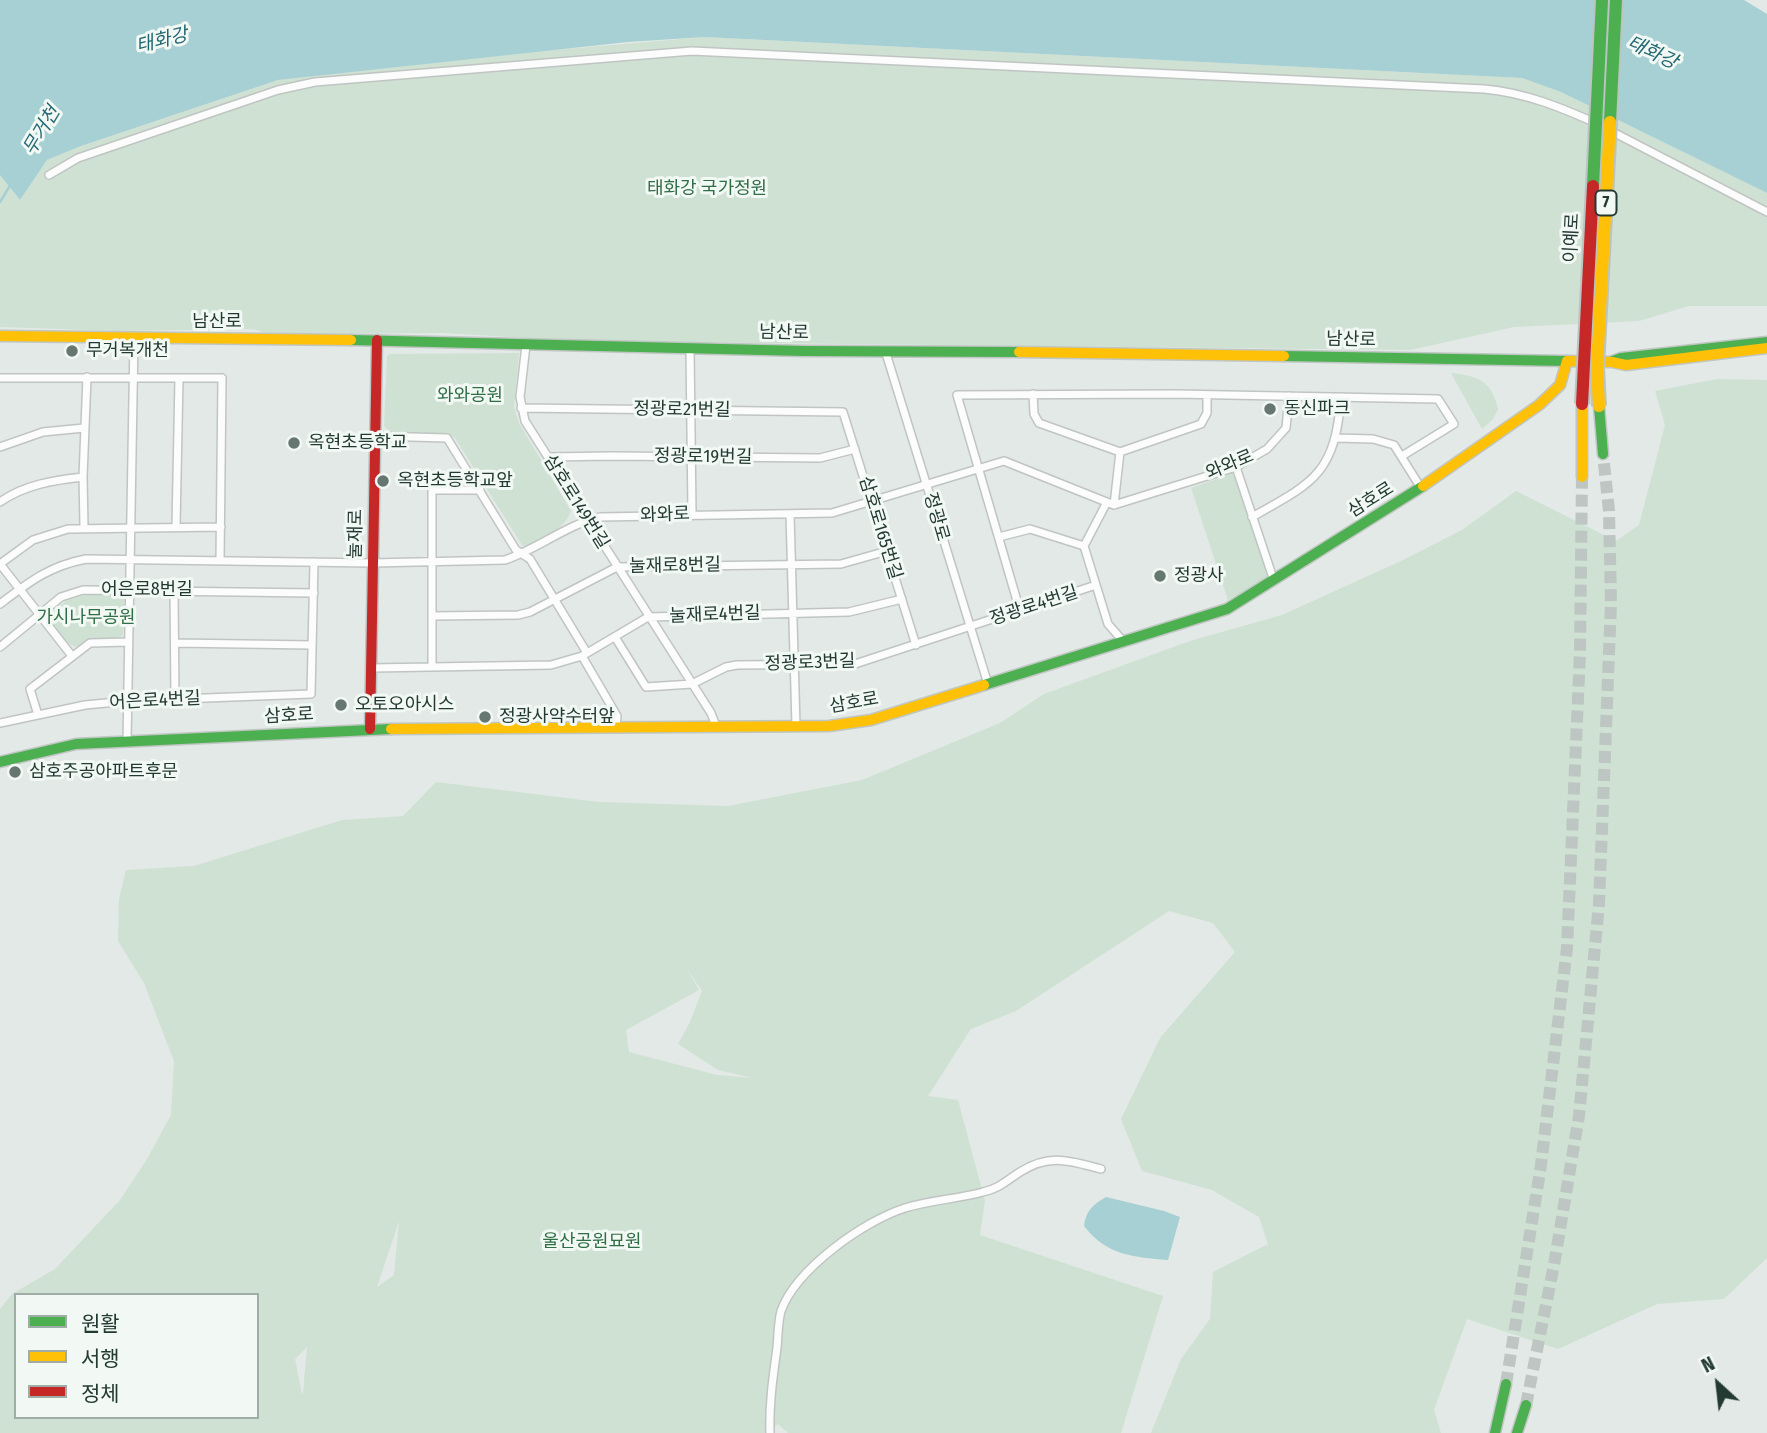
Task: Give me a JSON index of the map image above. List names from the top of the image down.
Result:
{
  "streets": {
    "main road": [
      "7",
      "이예로",
      "남산로",
      "삼호로",
      "눌재로"
    ],
    "street": [
      "정광로21번길",
      "정광로19번길",
      "와와로",
      "삼호로149번길",
      "정광로",
      "삼호로165번길",
      "눌재로8번길",
      "어은로8번길",
      "정광로4번길",
      "눌재로4번길",
      "정광로3번길",
      "어은로4번길"
    ]
  },
  "crossings": [
    ["남산로", "삼호로"],
    ["남산로", "삼호로149번길"],
    ["남산로", "정광로"],
    ["남산로", "눌재로"],
    ["정광로21번길", "삼호로149번길"],
    ["정광로21번길", "삼호로165번길"],
    ["정광로19번길", "삼호로149번길"],
    ["정광로19번길", "삼호로165번길"],
    ["와와로", "삼호로149번길"],
    ["와와로", "정광로"],
    ["와와로", "삼호로165번길"],
    ["와와로", "눌재로"],
    ["삼호로", "삼호로149번길"],
    ["삼호로", "정광로"],
    ["삼호로", "눌재로"],
    ["삼호로149번길", "눌재로8번길"],
    ["삼호로149번길", "눌재로4번길"],
    ["삼호로149번길", "정광로3번길"],
    ["정광로", "정광로4번길"],
    ["정광로", "정광로3번길"],
    ["삼호로165번길", "눌재로8번길"],
    ["삼호로165번길", "눌재로4번길"],
    ["삼호로165번길", "정광로3번길"],
    ["눌재로", "눌재로4번길"],
    ["정광로4번길", "정광로3번길"]
  ],
  "water": ["태화강", "무거천"],
  "parks": [
    "태화강 국가정원",
    "와와공원",
    "가시나무공원",
    "울산공원묘원"
  ],
  "places": [
    "무거복개천",
    "동신파크",
    "옥현초등학교",
    "옥현초등학교앞",
    "정광사",
    "오토오아시스",
    "정광사약수터앞",
    "삼호주공아파트후문"
  ],
  "legend": ["원활", "서행", "정체"],
  "north": "top left"
}
